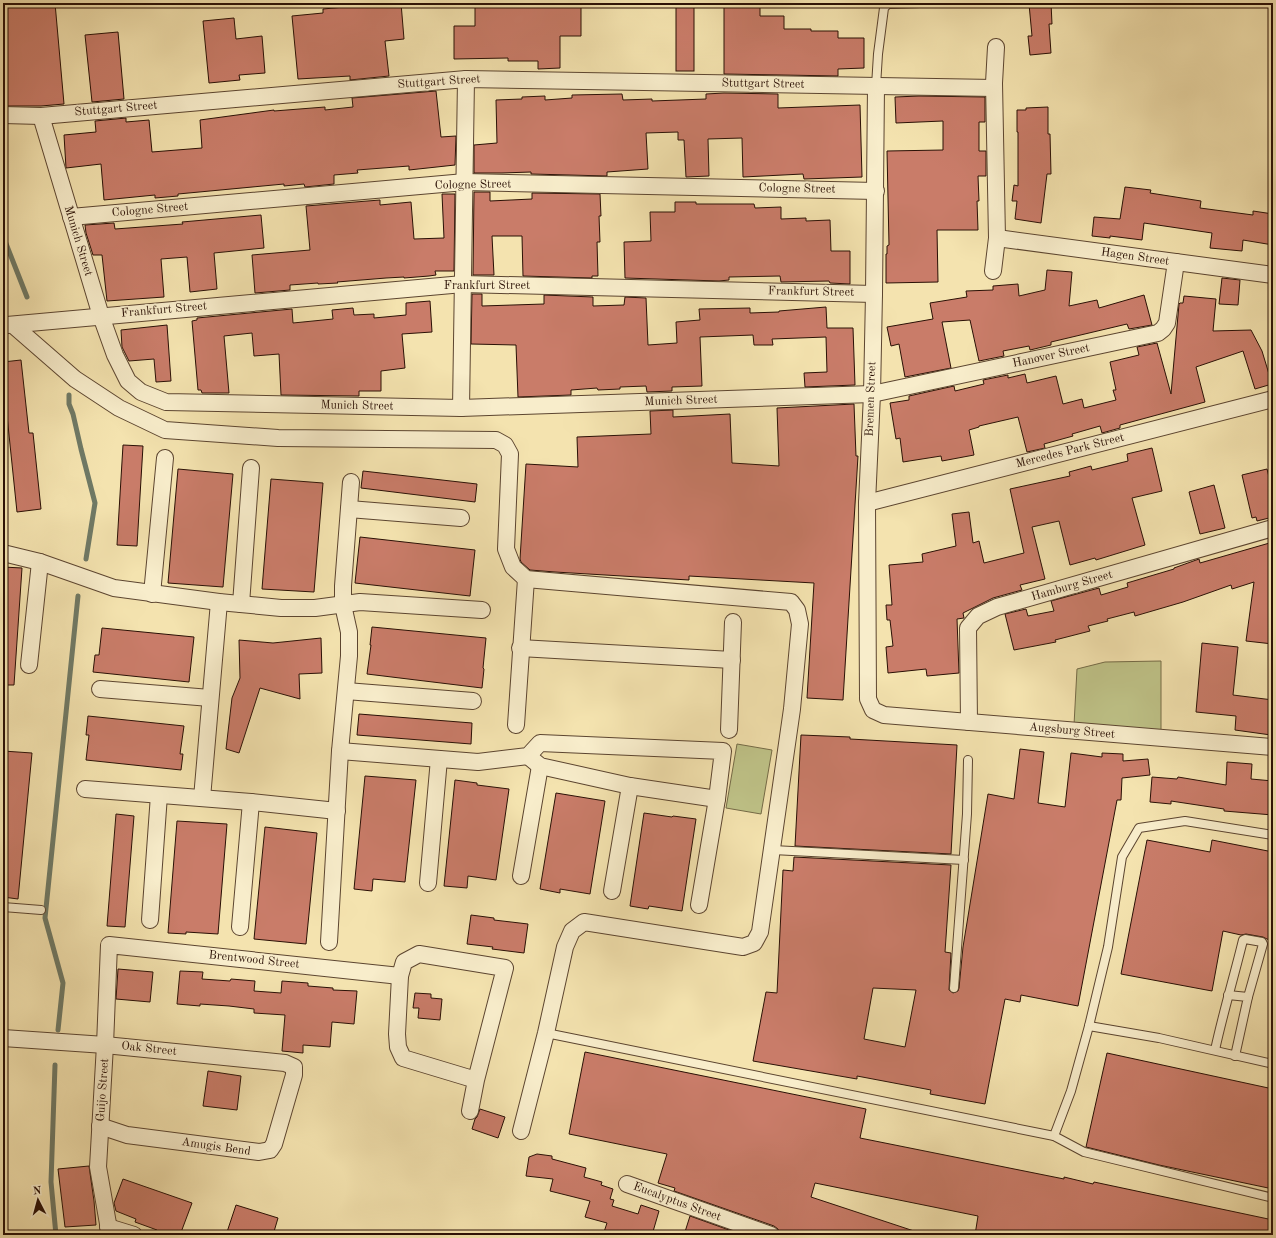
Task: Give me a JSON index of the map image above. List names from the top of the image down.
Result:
{
  "streets": {
    "street": [
      "Stuttgart Street",
      "Cologne Street",
      "Munich Street",
      "Hagen Street",
      "Frankfurt Street",
      "Hanover Street",
      "Bremen Street",
      "Mercedes Park Street",
      "Hamburg Street",
      "Augsburg Street",
      "Brentwood Street",
      "Oak Street",
      "Guijo Street",
      "Amugis Bend",
      "Eucalyptus Street"
    ]
  },
  "crossings": [
    ["Stuttgart Street", "Munich Street"],
    ["Stuttgart Street", "Bremen Street"],
    ["Cologne Street", "Munich Street"],
    ["Cologne Street", "Bremen Street"],
    ["Munich Street", "Frankfurt Street"],
    ["Munich Street", "Hanover Street"],
    ["Munich Street", "Bremen Street"],
    ["Hagen Street", "Hanover Street"],
    ["Frankfurt Street", "Bremen Street"],
    ["Hanover Street", "Bremen Street"],
    ["Bremen Street", "Mercedes Park Street"],
    ["Bremen Street", "Augsburg Street"],
    ["Hamburg Street", "Augsburg Street"],
    ["Brentwood Street", "Guijo Street"],
    ["Oak Street", "Guijo Street"],
    ["Oak Street", "Amugis Bend"],
    ["Guijo Street", "Amugis Bend"]
  ],
  "north": "top"
}
